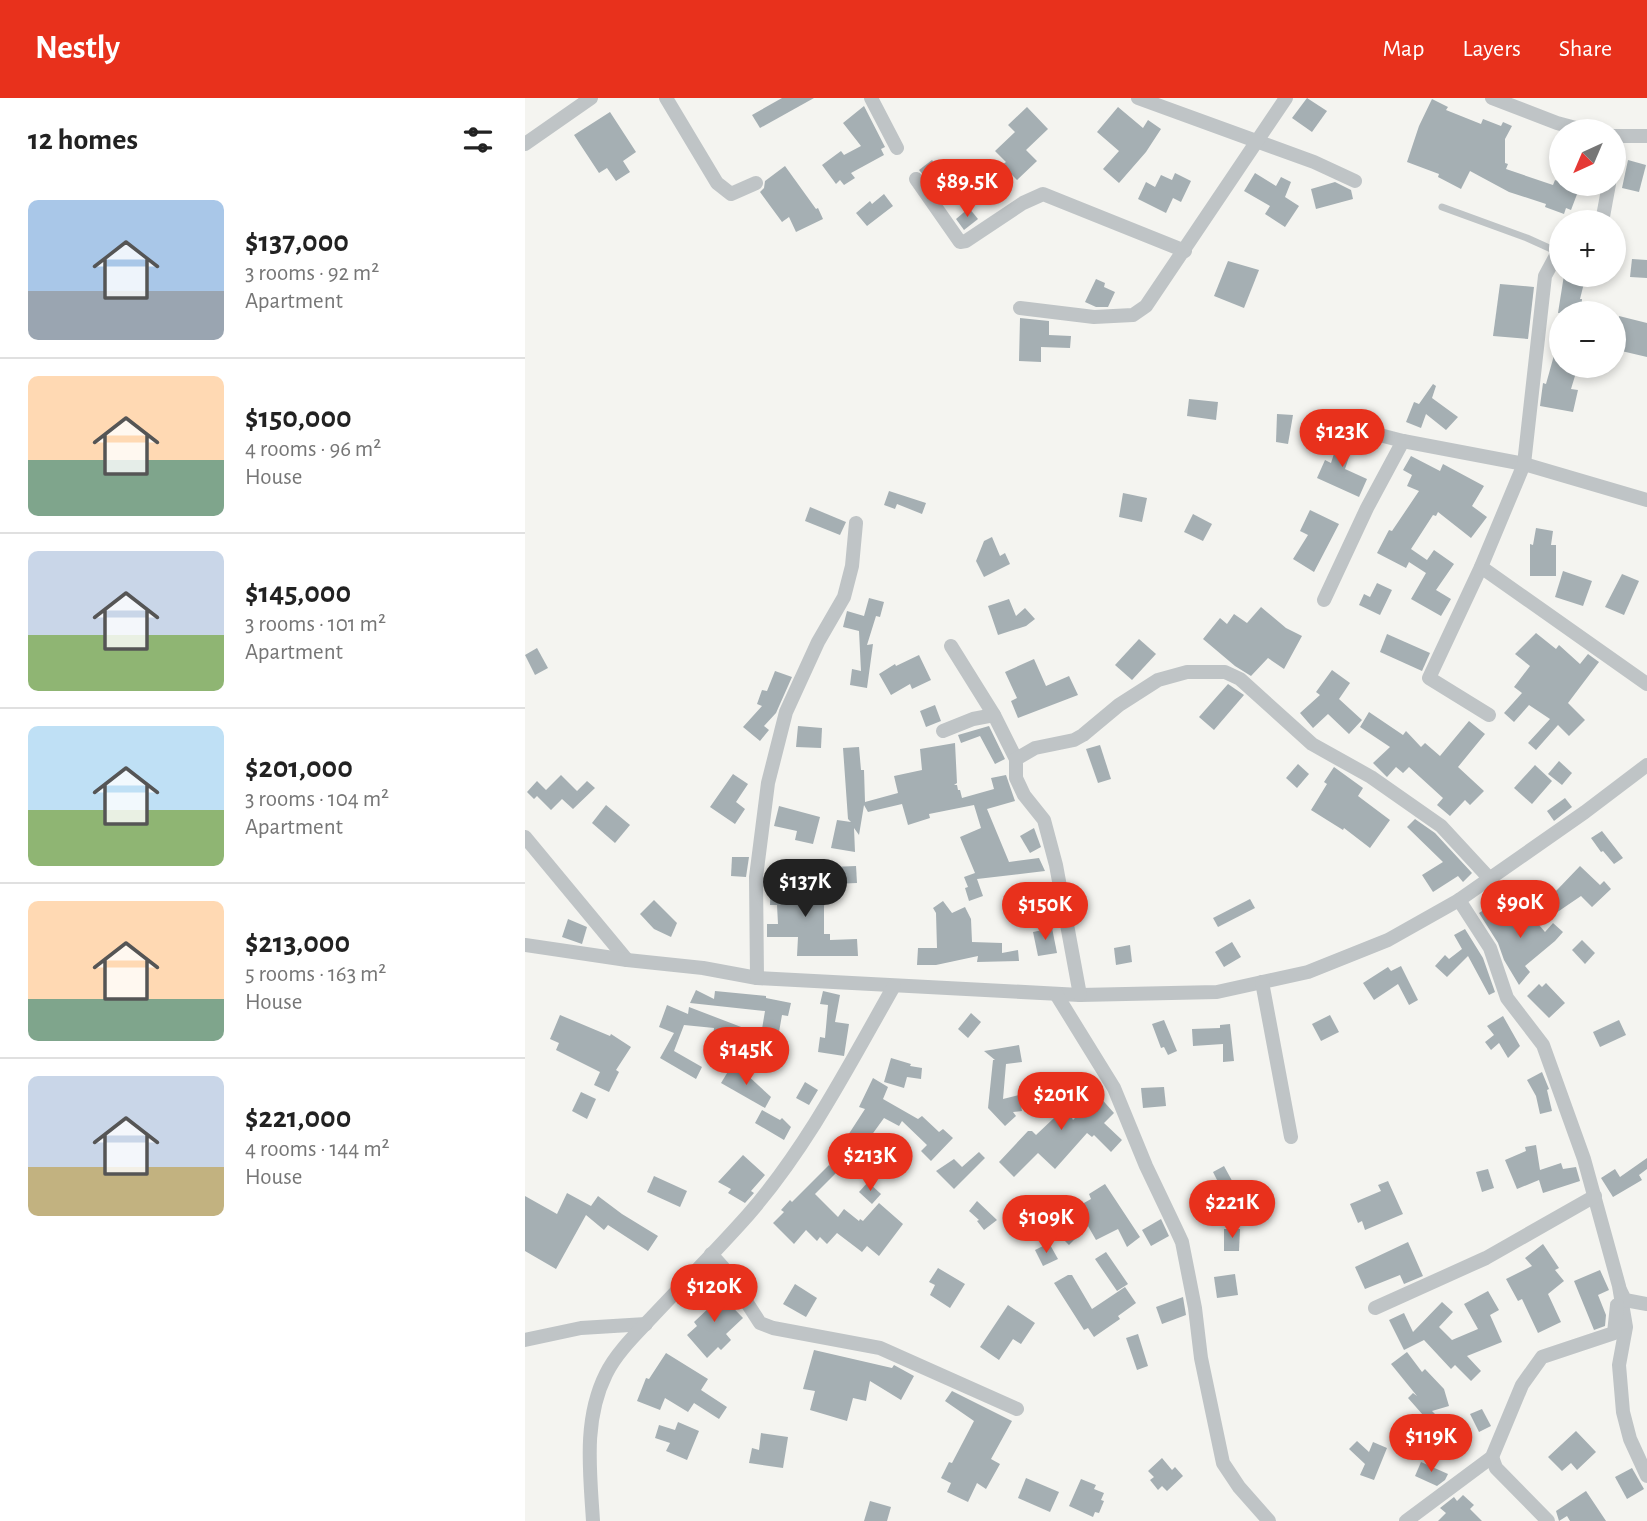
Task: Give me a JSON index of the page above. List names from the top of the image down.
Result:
{
  "north": "bottom left",
  "page": {
    "header": "Nestly",
    "nav": ["Map", "Layers", "Share"],
    "heading": "12 homes",
    "map_buttons": ["+", "−"],
    "price": [
      "$89.5K",
      "$123K",
      "$137K",
      "$90K",
      "$150K",
      "$145K",
      "$201K",
      "$213K",
      "$221K",
      "$109K",
      "$120K",
      "$119K"
    ],
    "list": [
      {
        "name": "$137,000",
        "note": "3 rooms · 92 m² · Apartment"
      },
      {
        "name": "$150,000",
        "note": "4 rooms · 96 m² · House"
      },
      {
        "name": "$145,000",
        "note": "3 rooms · 101 m² · Apartment"
      },
      {
        "name": "$201,000",
        "note": "3 rooms · 104 m² · Apartment"
      },
      {
        "name": "$213,000",
        "note": "5 rooms · 163 m² · House"
      },
      {
        "name": "$221,000",
        "note": "4 rooms · 144 m² · House"
      }
    ]
  }
}
